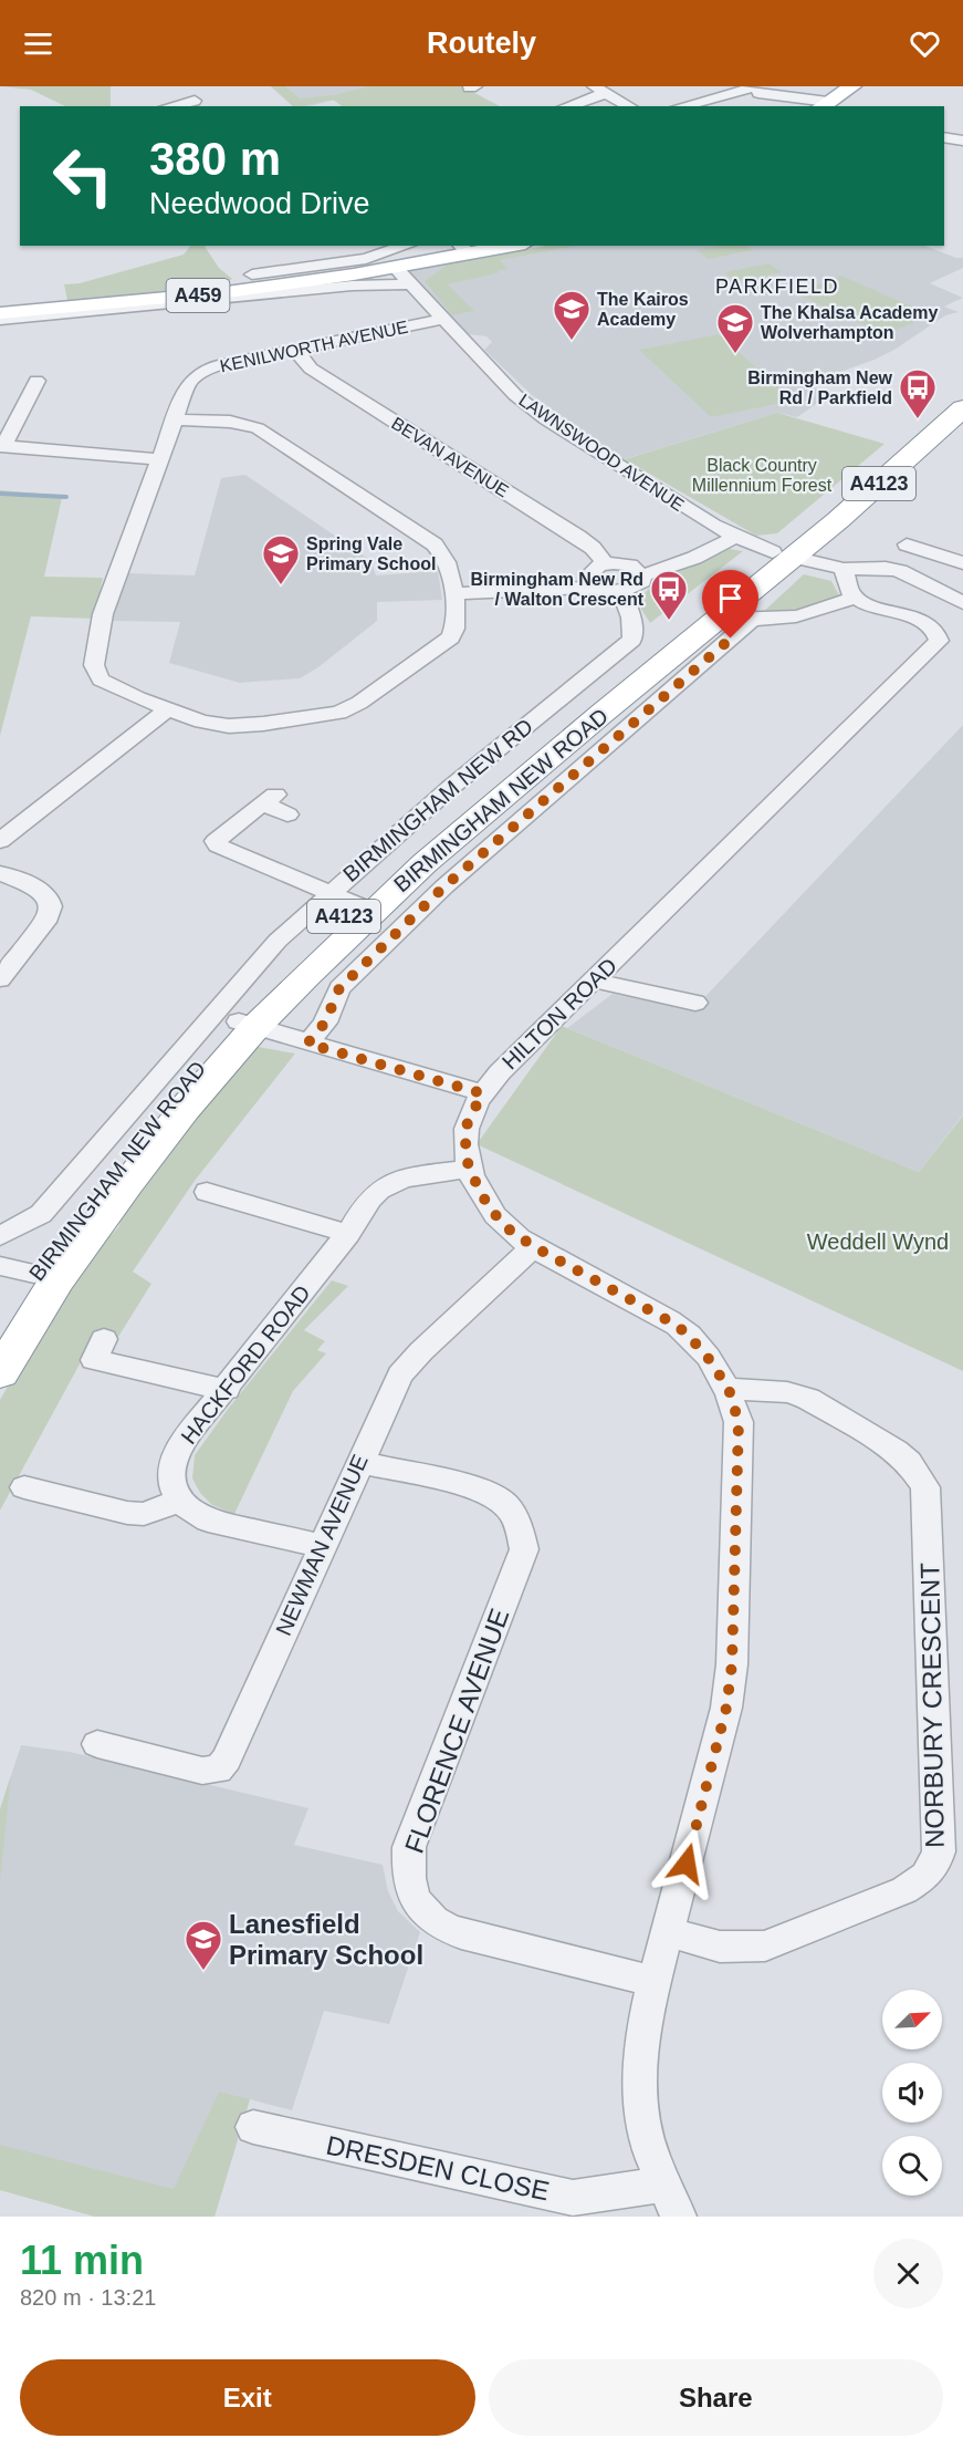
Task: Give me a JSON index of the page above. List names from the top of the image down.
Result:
{
  "streets": {
    "highway": ["A4123", "BIRMINGHAM NEW ROAD"],
    "main road": ["A459"],
    "street": [
      "KENILWORTH AVENUE",
      "LAWNSWOOD AVENUE",
      "BEVAN AVENUE",
      "BIRMINGHAM NEW RD",
      "HILTON ROAD",
      "HACKFORD ROAD",
      "NEWMAN AVENUE",
      "NORBURY CRESCENT",
      "FLORENCE AVENUE",
      "DRESDEN CLOSE"
    ]
  },
  "crossings": [
    ["A459", "LAWNSWOOD AVENUE"],
    ["KENILWORTH AVENUE", "LAWNSWOOD AVENUE"],
    ["KENILWORTH AVENUE", "BEVAN AVENUE"],
    ["LAWNSWOOD AVENUE", "BIRMINGHAM NEW ROAD"],
    ["BIRMINGHAM NEW RD", "BIRMINGHAM NEW ROAD"],
    ["HILTON ROAD", "HACKFORD ROAD"],
    ["HILTON ROAD", "NEWMAN AVENUE"],
    ["HILTON ROAD", "NORBURY CRESCENT"],
    ["HILTON ROAD", "FLORENCE AVENUE"],
    ["HILTON ROAD", "DRESDEN CLOSE"],
    ["NEWMAN AVENUE", "FLORENCE AVENUE"]
  ],
  "districts": ["PARKFIELD"],
  "parks": ["Black Country Millennium Forest", "Weddell Wynd"],
  "places": {
    "school or university": [
      "The Kairos Academy",
      "The Khalsa Academy Wolverhampton",
      "Spring Vale Primary School",
      "Lanesfield Primary School"
    ],
    "bus stop": ["Birmingham New Rd / Parkfield", "Birmingham New Rd / Walton Crescent"]
  },
  "north": "top right",
  "page": {
    "header": "Routely",
    "turn": ["380 m", "Needwood Drive"],
    "heading": ["11 min", "820 m · 13:21"],
    "buttons": ["Exit", "Share"]
  }
}
